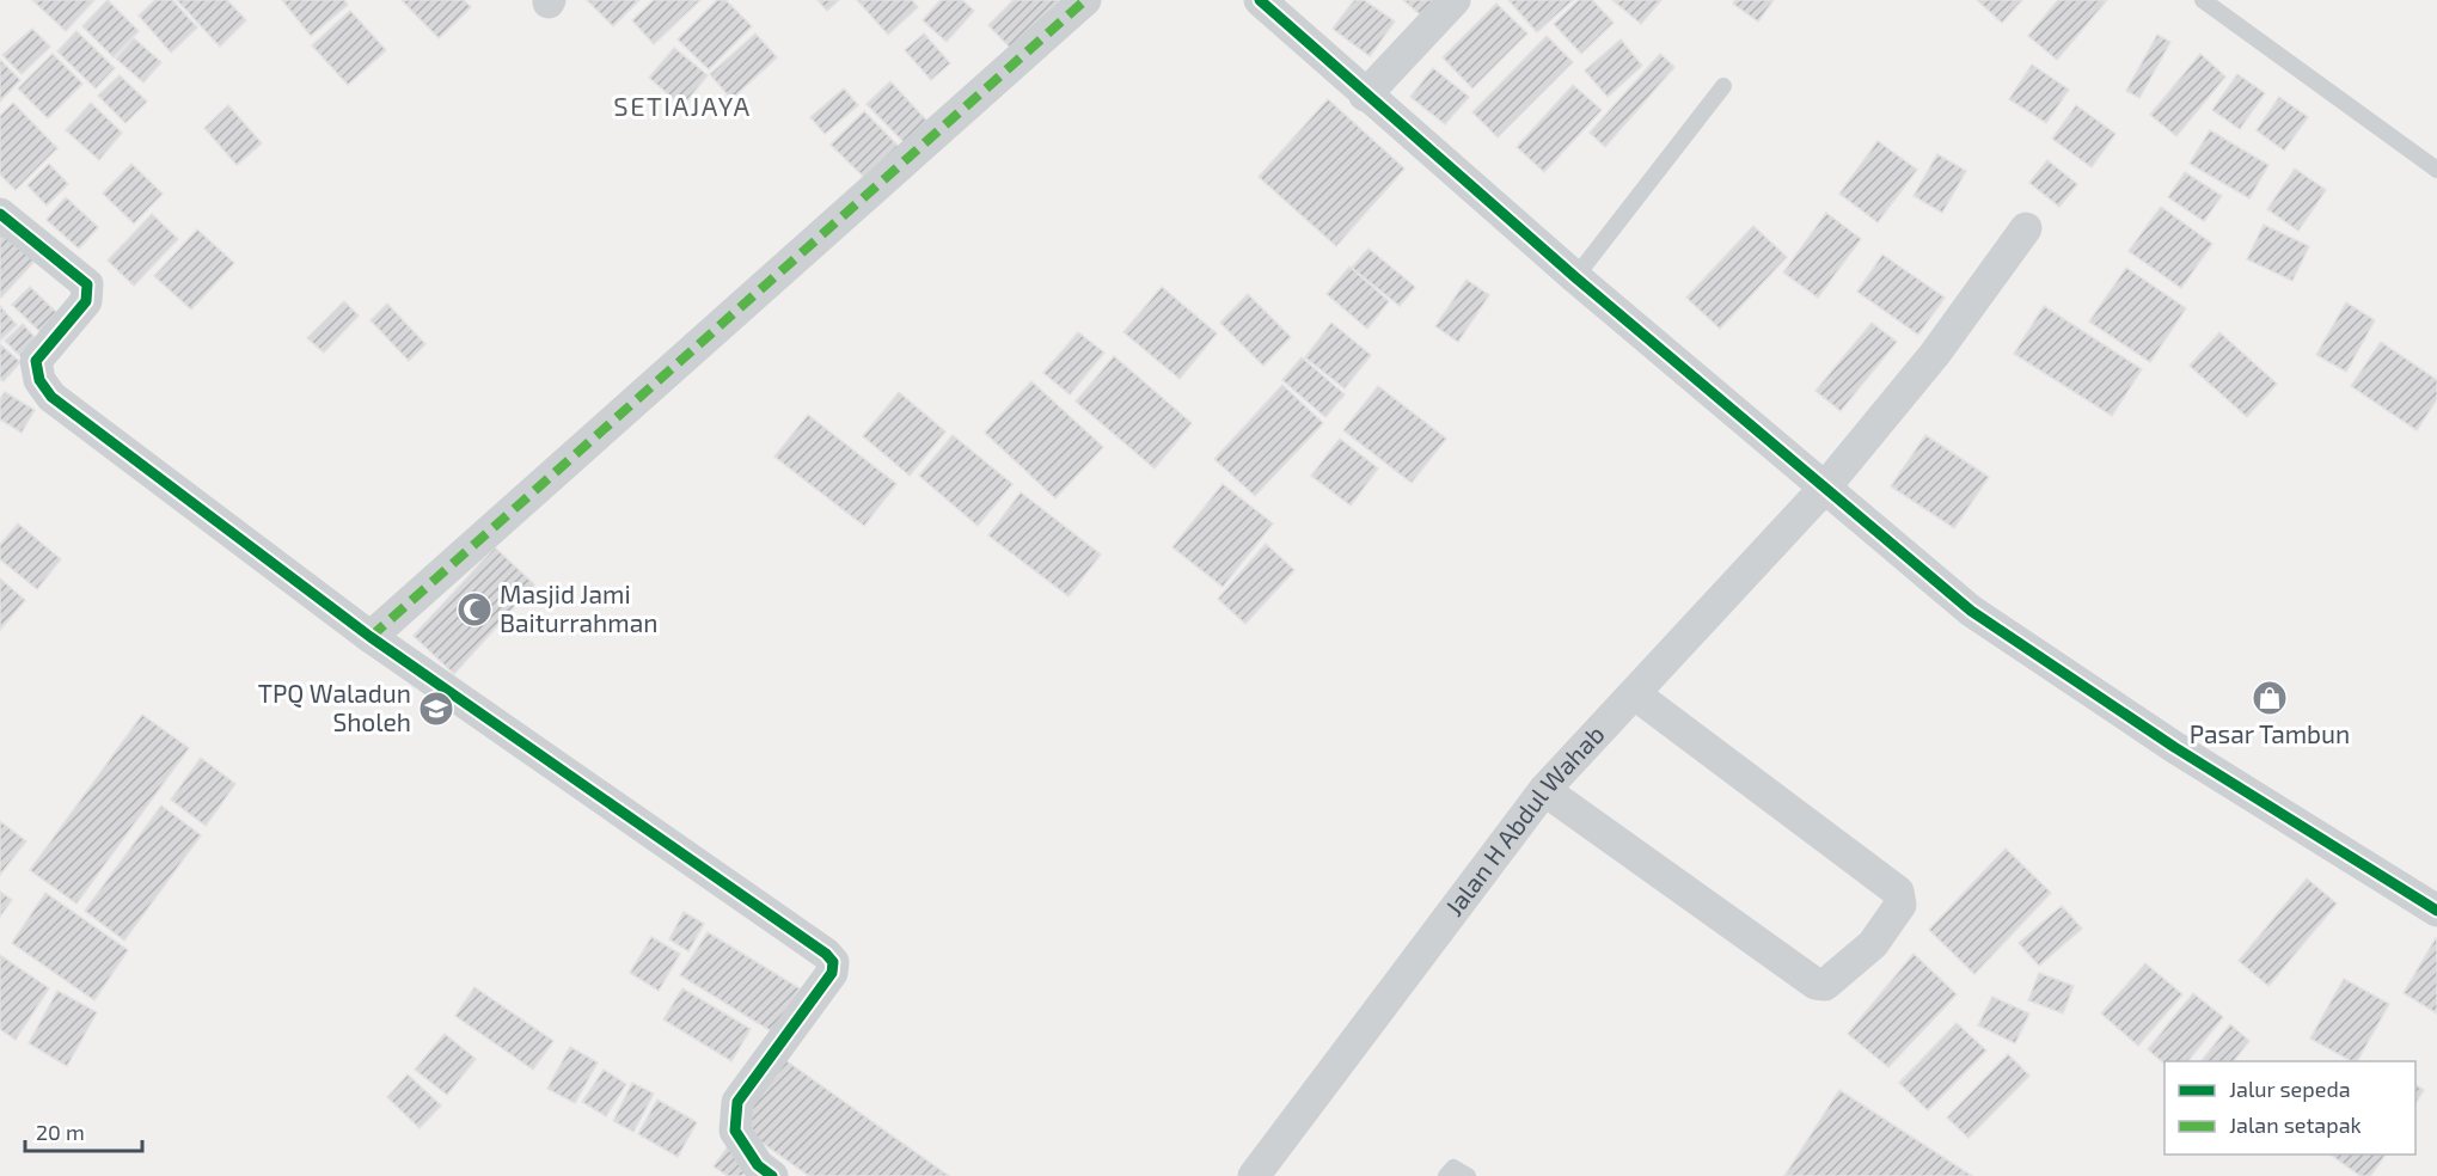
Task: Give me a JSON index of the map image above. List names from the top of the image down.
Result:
{
  "streets": {
    "street": ["Jalan H Abdul Wahab"]
  },
  "districts": ["SETIAJAYA"],
  "places": {
    "mosque": ["Masjid Jami Baiturrahman"],
    "shop": ["Pasar Tambun"],
    "school or university": ["TPQ Waladun Sholeh"]
  },
  "legend": ["Jalur sepeda", "Jalan setapak"],
  "scale_bar": "20 m"
}
